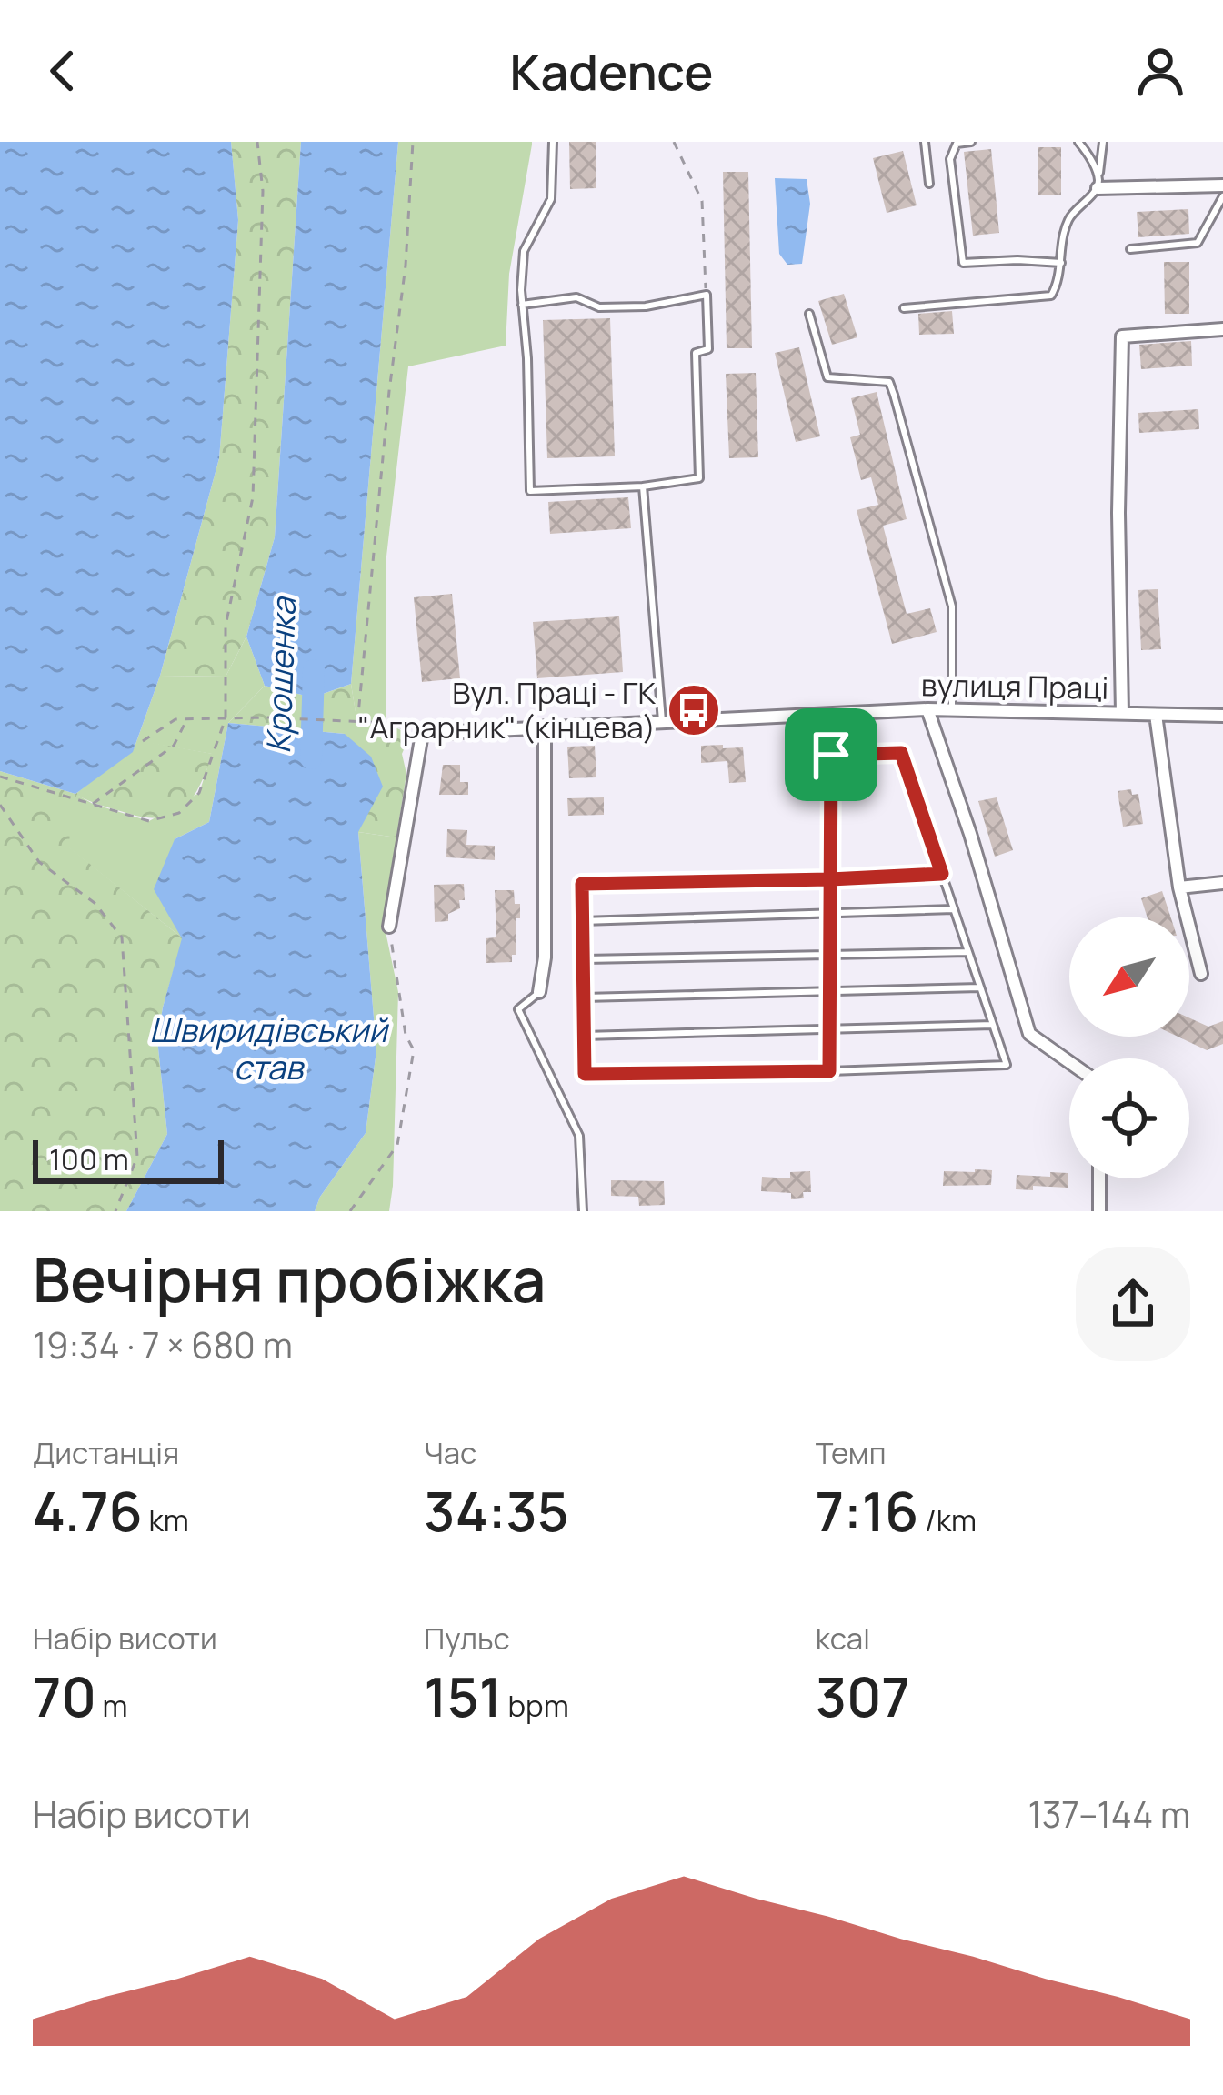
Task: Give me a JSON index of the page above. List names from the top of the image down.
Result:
{
  "streets": {
    "street": ["вулиця Праці"]
  },
  "water": ["Крошенка", "Швиридівський став"],
  "places": {
    "bus stop": ["Вул. Праці - ГК \"Аграрник\" (кінцева)"]
  },
  "scale_bar": "100 m",
  "north": "bottom left",
  "page": {
    "header": "Kadence",
    "scale": "100 m",
    "heading": ["Вечірня пробіжка", "19:34 · 7 × 680 m"],
    "stats": [
      ["Дистанція", "4.76 km"],
      ["Час", "34:35"],
      ["Темп", "7:16 /km"],
      ["Набір висоти", "70 m"],
      ["Пульс", "151 bpm"],
      ["kcal", "307"]
    ],
    "chart": ["Набір висоти", "137–144 m"]
  }
}
